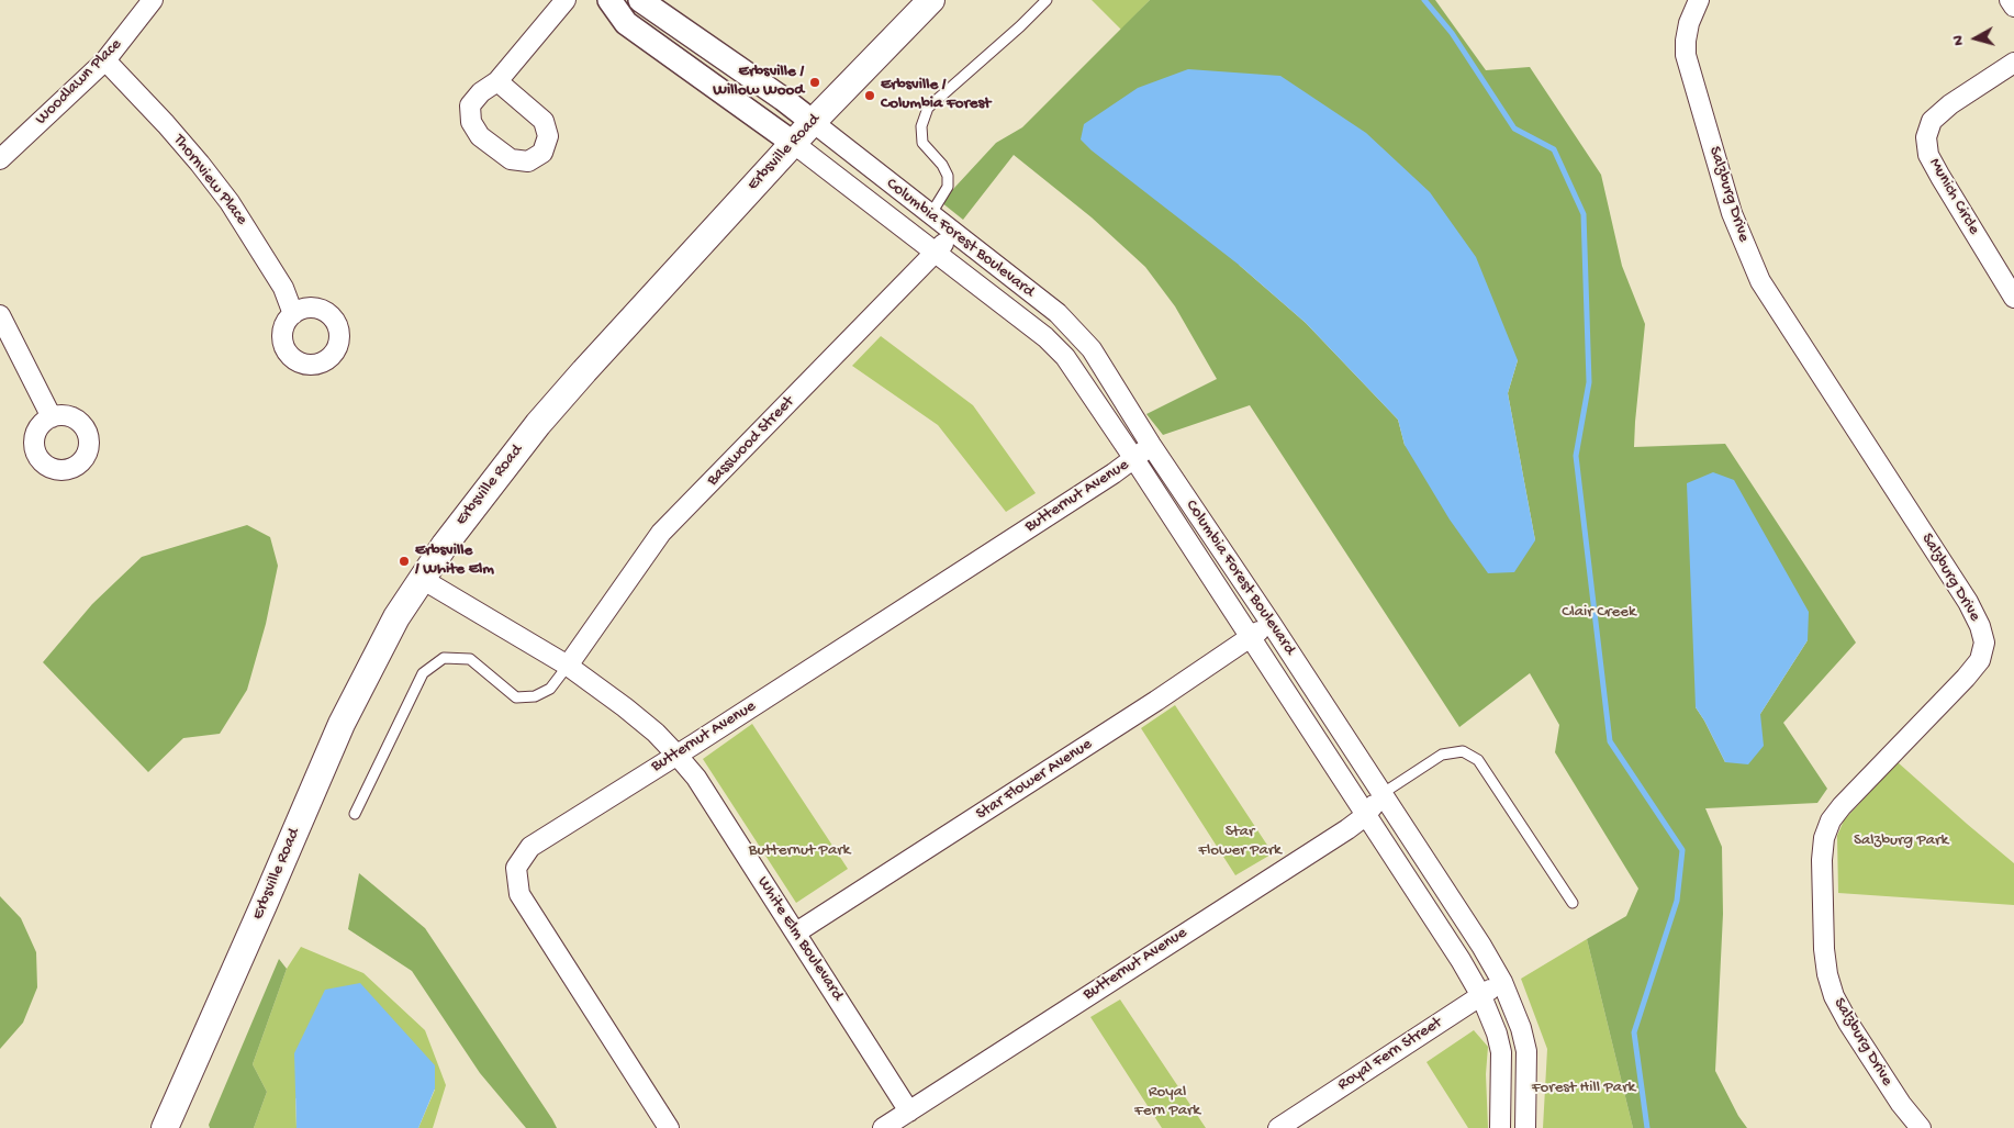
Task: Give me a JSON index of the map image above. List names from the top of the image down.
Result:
{
  "streets": {
    "main road": ["Erbsville Road"],
    "street": [
      "Woodlawn Place",
      "Thornview Place",
      "Salzburg Drive",
      "Munich Circle",
      "Columbia Forest Boulevard",
      "Basswood Street",
      "Butternut Avenue",
      "Star Flower Avenue",
      "White Elm Boulevard",
      "Royal Fern Street"
    ]
  },
  "crossings": [
    ["Woodlawn Place", "Thornview Place"],
    ["Erbsville Road", "Columbia Forest Boulevard"],
    ["Erbsville Road", "White Elm Boulevard"],
    ["Columbia Forest Boulevard", "Basswood Street"],
    ["Columbia Forest Boulevard", "Butternut Avenue"],
    ["Columbia Forest Boulevard", "Star Flower Avenue"],
    ["Columbia Forest Boulevard", "Royal Fern Street"],
    ["Basswood Street", "White Elm Boulevard"],
    ["Butternut Avenue", "White Elm Boulevard"],
    ["Star Flower Avenue", "White Elm Boulevard"]
  ],
  "parks": [
    "Clair Creek",
    "Star Flower Park",
    "Salzburg Park",
    "Butternut Park",
    "Forest Hill Park",
    "Royal Fern Park"
  ],
  "places": ["Erbsville / Willow Wood", "Erbsville / Columbia Forest", "Erbsville / White Elm"],
  "north": "left"
}
